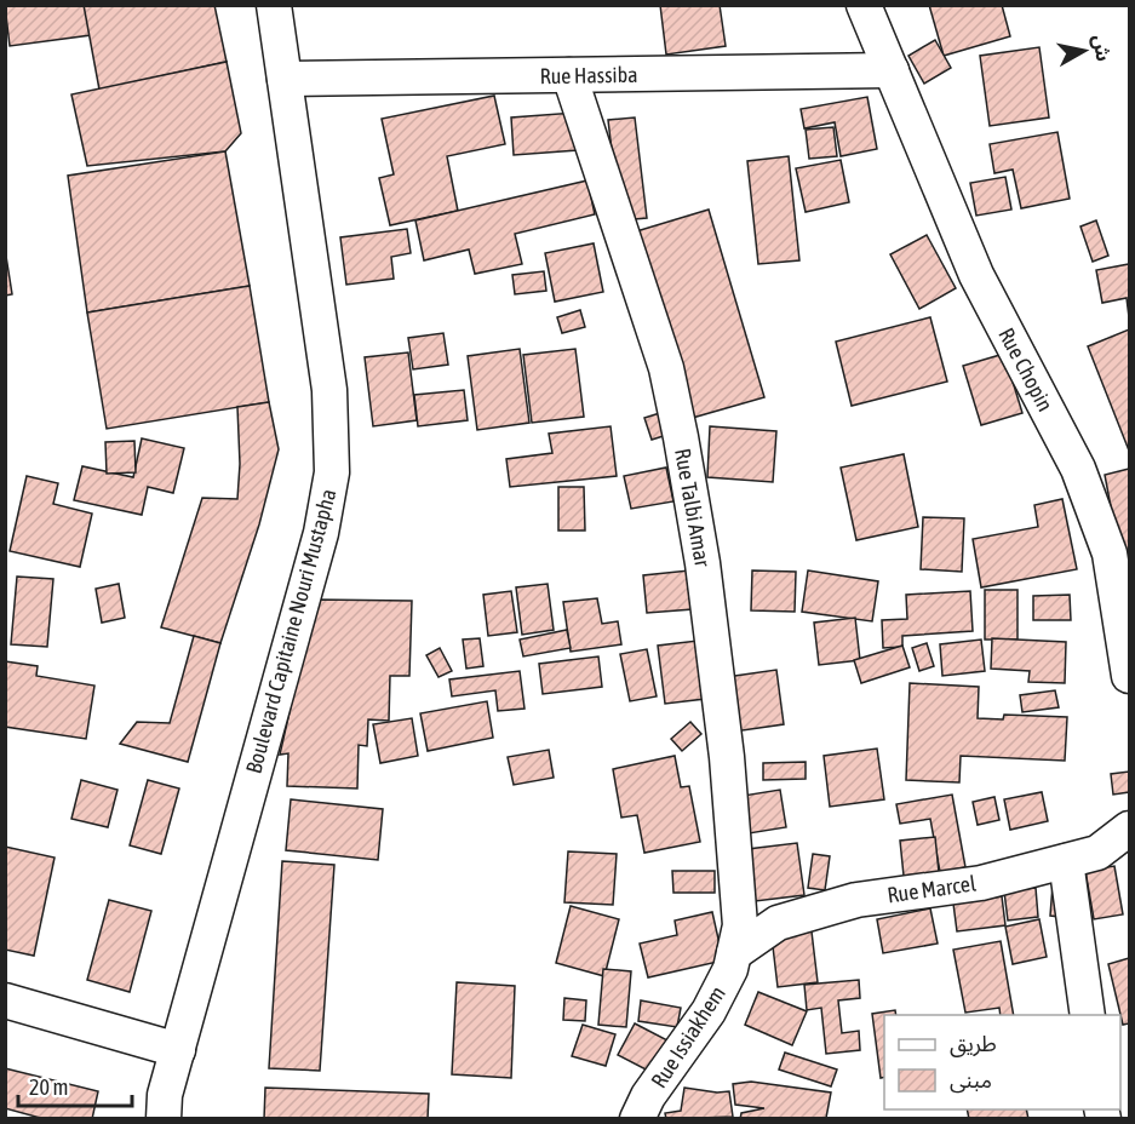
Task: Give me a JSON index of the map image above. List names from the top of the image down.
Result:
{
  "streets": {
    "street": [
      "Rue Hassiba",
      "Rue Chopin",
      "Rue Talbi Amar",
      "Boulevard Capitaine Nouri Mustapha",
      "Rue Marcel",
      "Rue Issiakhem"
    ]
  },
  "crossings": [
    ["Rue Hassiba", "Rue Chopin"],
    ["Rue Hassiba", "Rue Talbi Amar"],
    ["Rue Hassiba", "Boulevard Capitaine Nouri Mustapha"],
    ["Rue Talbi Amar", "Rue Marcel"],
    ["Rue Talbi Amar", "Rue Issiakhem"],
    ["Rue Marcel", "Rue Issiakhem"]
  ],
  "legend": ["طريق", "مبنى"],
  "scale_bar": "20 m",
  "north": "right"
}
